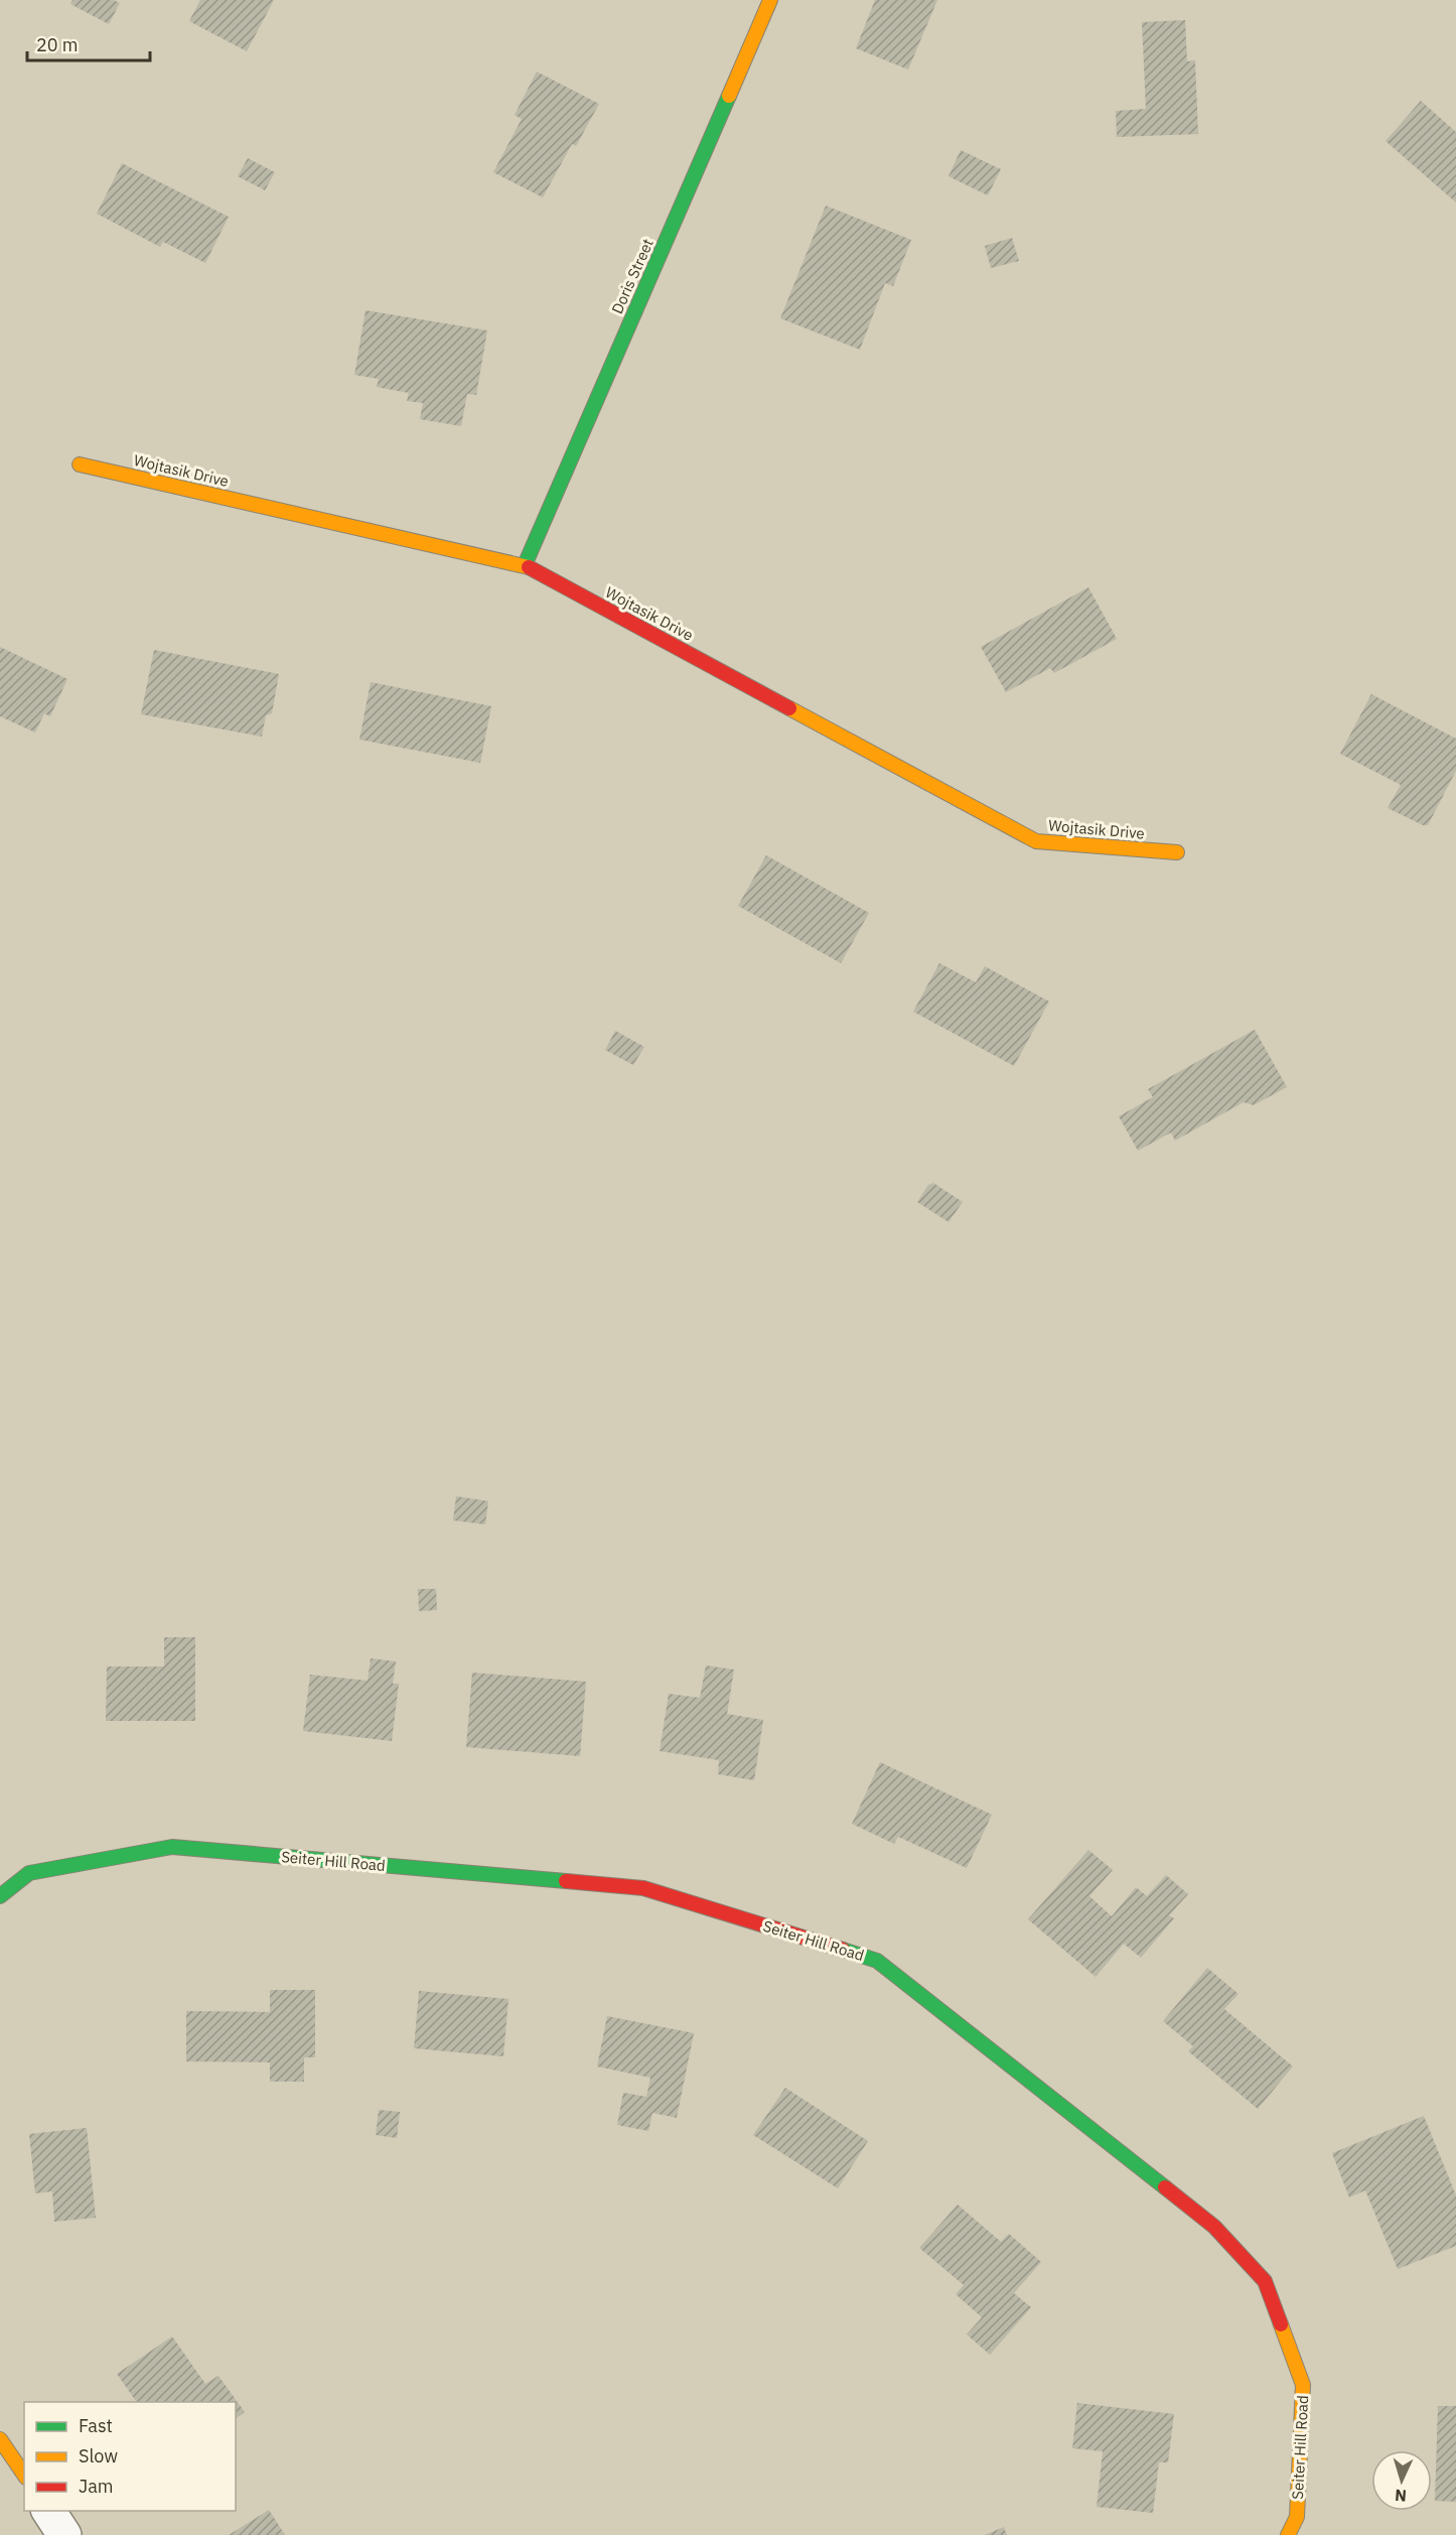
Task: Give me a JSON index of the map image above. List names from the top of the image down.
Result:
{
  "streets": {
    "street": ["Doris Street", "Wojtasik Drive", "Seiter Hill Road"]
  },
  "crossings": [
    ["Doris Street", "Wojtasik Drive"]
  ],
  "legend": ["Fast", "Slow", "Jam"],
  "scale_bar": "20 m",
  "north": "bottom"
}
